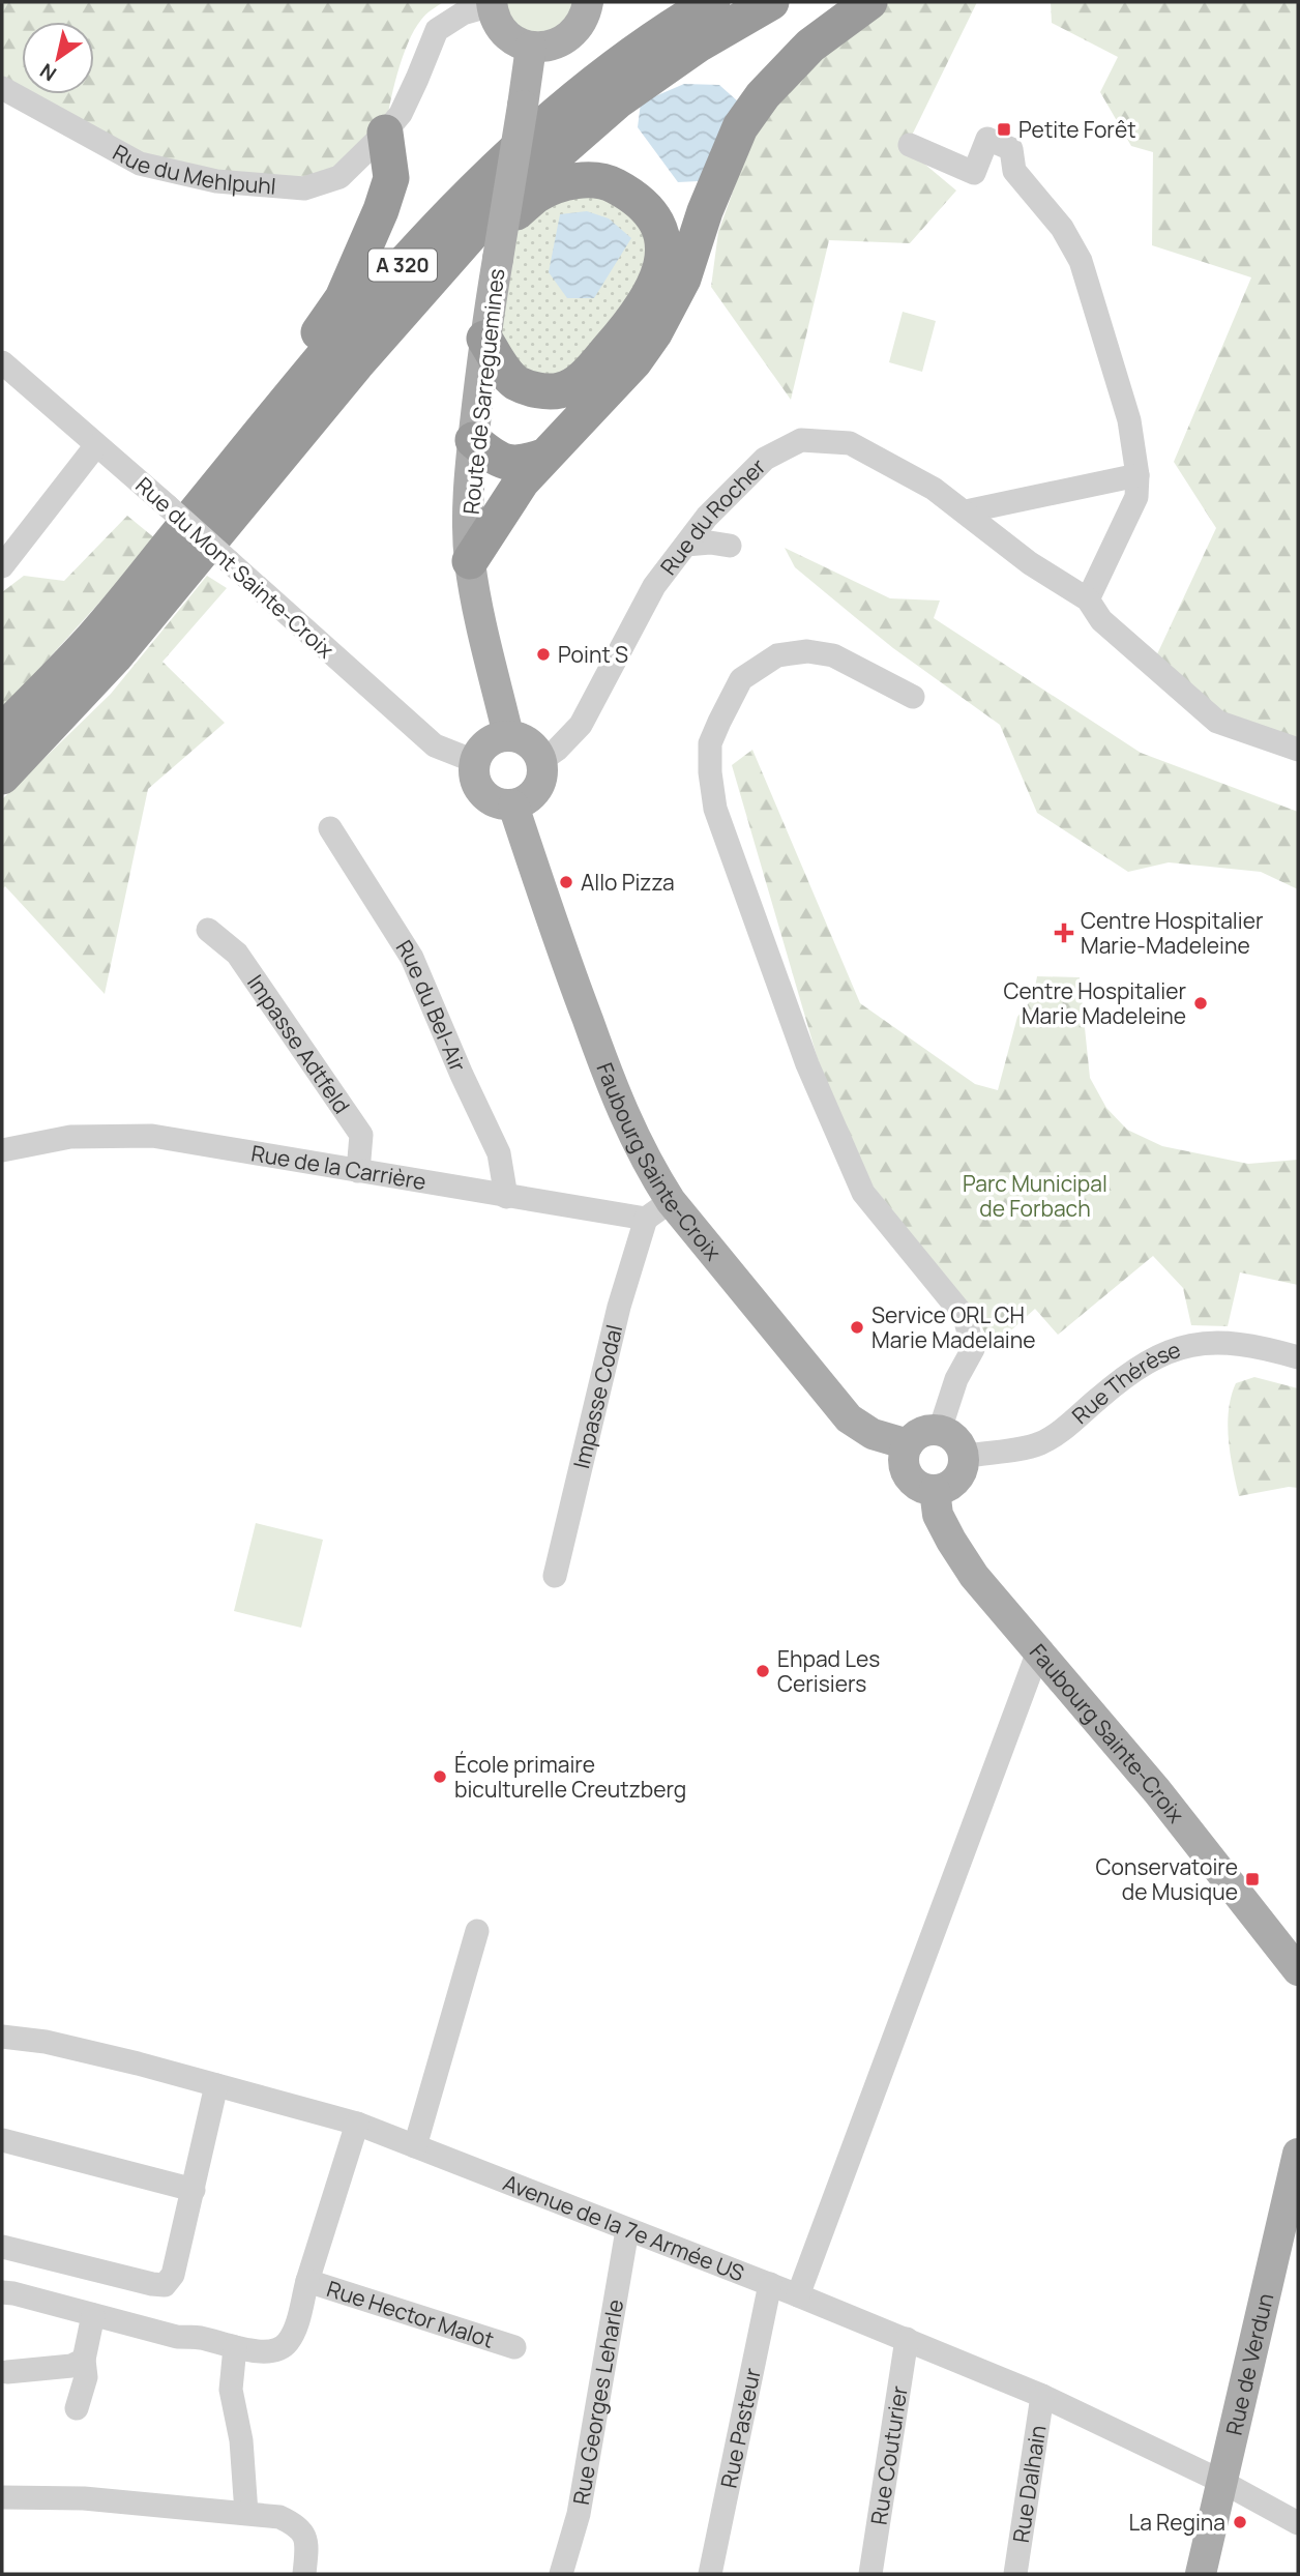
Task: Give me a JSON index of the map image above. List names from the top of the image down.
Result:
{
  "streets": {
    "highway": ["A 320"],
    "main road": ["Route de Sarreguemines", "Faubourg Sainte-Croix", "Rue de Verdun"],
    "street": [
      "Rue du Mehlpuhl",
      "Rue du Rocher",
      "Rue du Mont Sainte-Croix",
      "Rue du Bel-Air",
      "Impasse Adtfeld",
      "Rue de la Carrière",
      "Rue Thérèse",
      "Impasse Codal",
      "Avenue de la 7e Armée US",
      "Rue Hector Malot",
      "Rue Georges Leharle",
      "Rue Pasteur",
      "Rue Couturier",
      "Rue Dalhain"
    ]
  },
  "crossings": [
    ["Route de Sarreguemines", "Rue du Rocher"],
    ["Route de Sarreguemines", "Rue du Mont Sainte-Croix"],
    ["Route de Sarreguemines", "Faubourg Sainte-Croix"],
    ["Rue du Rocher", "Rue du Mont Sainte-Croix"],
    ["Rue du Rocher", "Faubourg Sainte-Croix"],
    ["Rue du Mont Sainte-Croix", "Faubourg Sainte-Croix"],
    ["Rue du Bel-Air", "Rue de la Carrière"],
    ["Impasse Adtfeld", "Rue de la Carrière"],
    ["Faubourg Sainte-Croix", "Rue de la Carrière"],
    ["Faubourg Sainte-Croix", "Rue Thérèse"],
    ["Faubourg Sainte-Croix", "Impasse Codal"],
    ["Rue de la Carrière", "Impasse Codal"],
    ["Avenue de la 7e Armée US", "Rue Hector Malot"],
    ["Avenue de la 7e Armée US", "Rue de Verdun"],
    ["Avenue de la 7e Armée US", "Rue Georges Leharle"],
    ["Avenue de la 7e Armée US", "Rue Pasteur"],
    ["Avenue de la 7e Armée US", "Rue Couturier"],
    ["Avenue de la 7e Armée US", "Rue Dalhain"]
  ],
  "parks": ["Parc Municipal de Forbach"],
  "places": {
    "transit": ["Petite Forêt", "Conservatoire de Musique"],
    "other": [
      "Point S",
      "Allo Pizza",
      "Centre Hospitalier Marie Madeleine",
      "Service ORL CH Marie Madelaine",
      "Ehpad Les Cerisiers",
      "École primaire biculturelle Creutzberg",
      "La Regina"
    ],
    "health": ["Centre Hospitalier Marie-Madeleine"]
  },
  "north": "bottom left"
}
